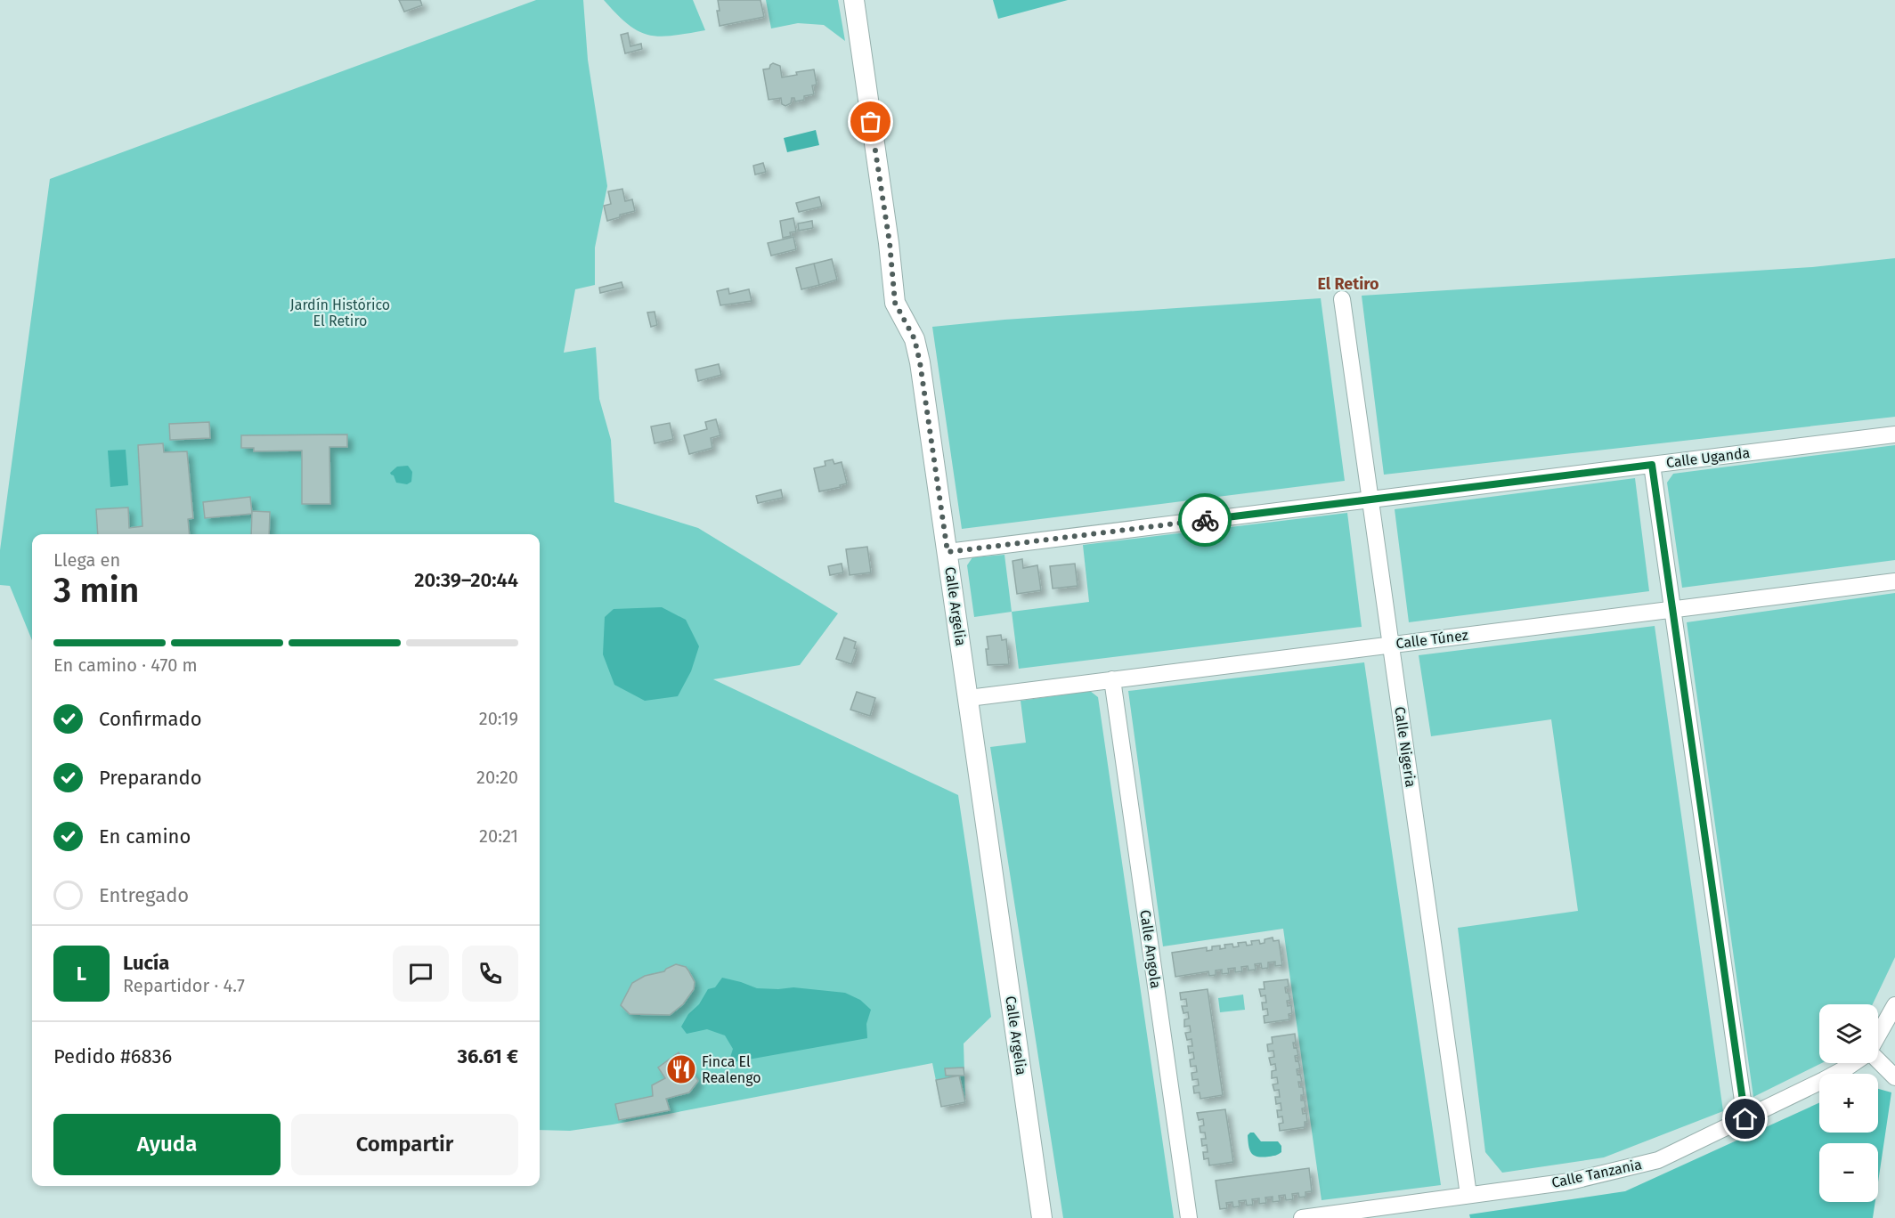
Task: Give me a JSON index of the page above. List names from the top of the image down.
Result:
{
  "streets": {
    "street": [
      "Calle Uganda",
      "Calle Argelia",
      "Calle Túnez",
      "Calle Nigeria",
      "Calle Angola",
      "Calle Tanzania"
    ]
  },
  "crossings": [
    ["Calle Uganda", "Calle Argelia"],
    ["Calle Uganda", "Calle Nigeria"],
    ["Calle Argelia", "Calle Túnez"],
    ["Calle Túnez", "Calle Nigeria"],
    ["Calle Túnez", "Calle Angola"],
    ["Calle Nigeria", "Calle Tanzania"]
  ],
  "districts": ["El Retiro"],
  "parks": ["Jardín Histórico El Retiro"],
  "places": {
    "restaurant": ["Finca El Realengo"]
  },
  "page": {
    "heading": ["3 min", "Llega en", "20:39–20:44"],
    "panel": [
      "Lucía",
      "Repartidor · 4.7",
      "Pedido #6836",
      "36.61 €"
    ],
    "bar": "En camino · 470 m",
    "list": [
      ["Confirmado", "20:19"],
      ["Preparando", "20:20"],
      ["En camino", "20:21"],
      "Entregado"
    ],
    "round": "L",
    "map_buttons": ["+", "−"],
    "buttons": ["Ayuda", "Compartir"]
  }
}
